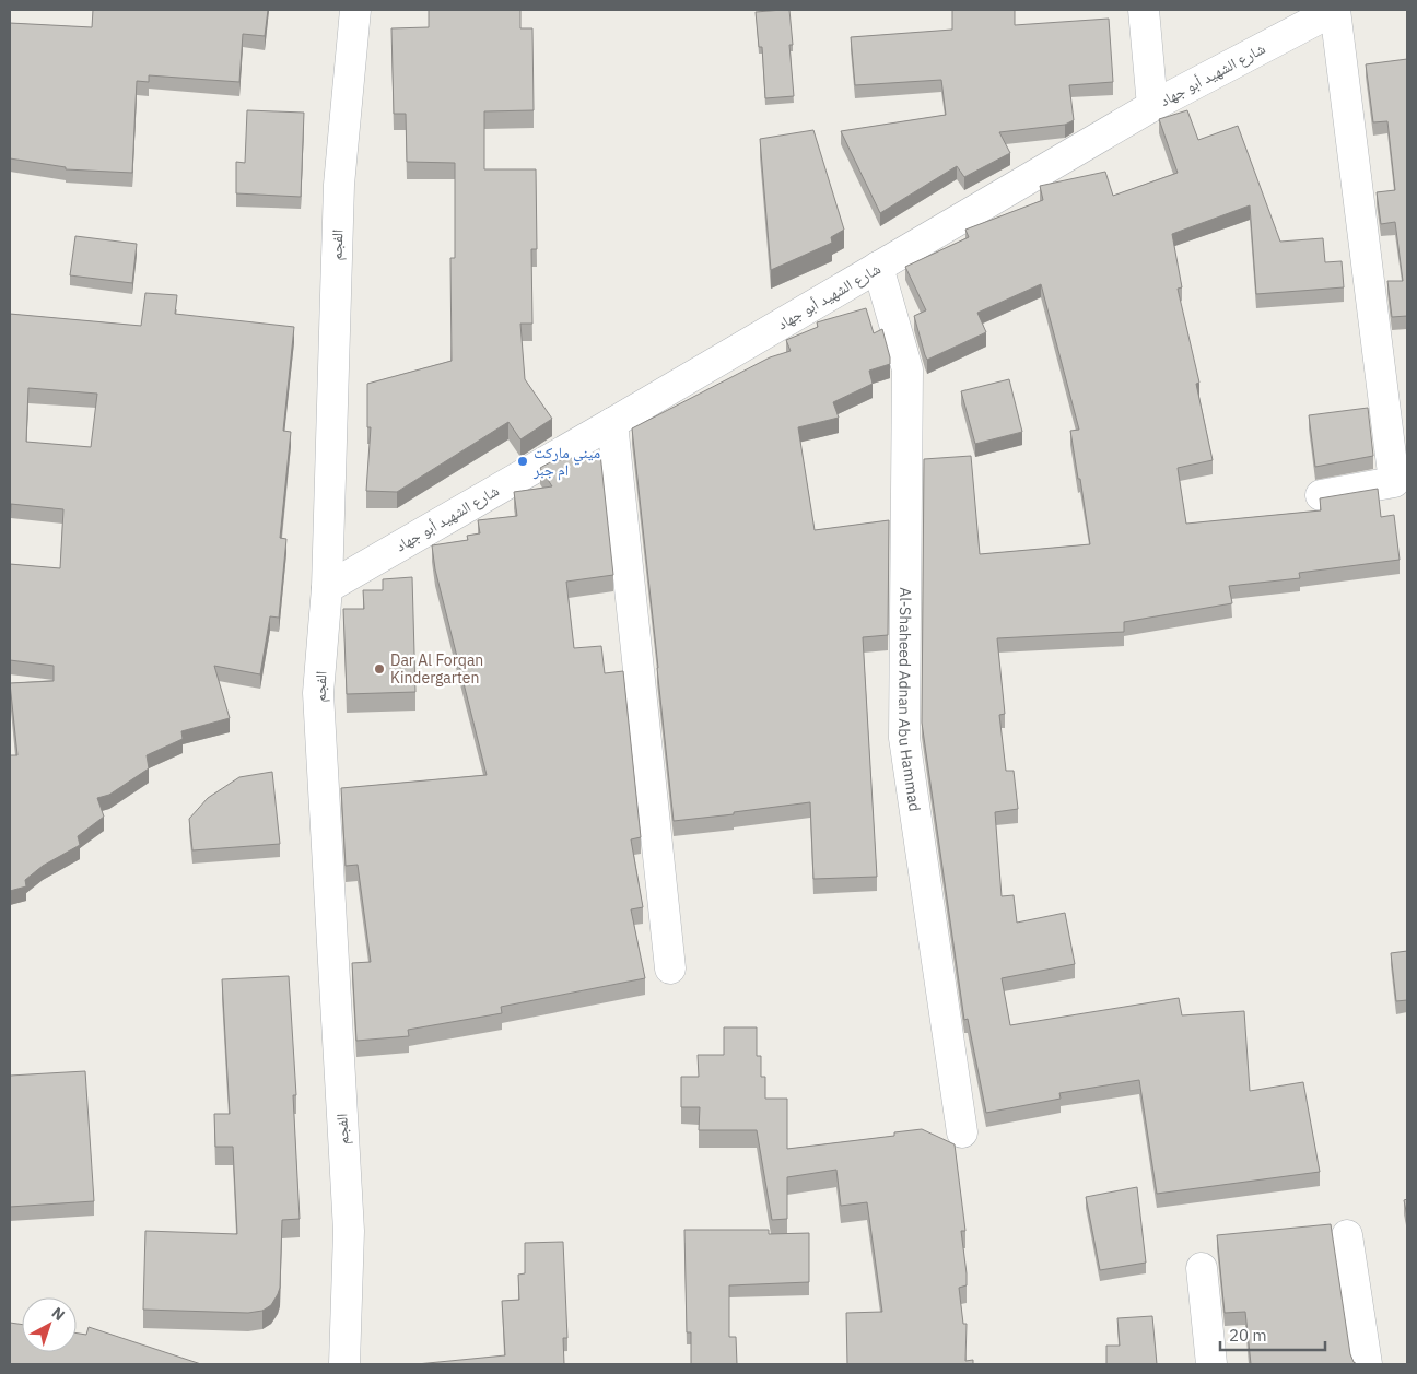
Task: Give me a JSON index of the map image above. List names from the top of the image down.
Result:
{
  "streets": {
    "street": ["شارع الشهيد أبو جهاد", "الفجم", "Al-Shaheed Adnan Abu Hammad"]
  },
  "crossings": [
    ["شارع الشهيد أبو جهاد", "الفجم"],
    ["شارع الشهيد أبو جهاد", "Al-Shaheed Adnan Abu Hammad"]
  ],
  "places": ["ميني ماركت ام جبر", "Dar Al Forqan Kindergarten"],
  "scale_bar": "20 m",
  "north": "top right"
}
